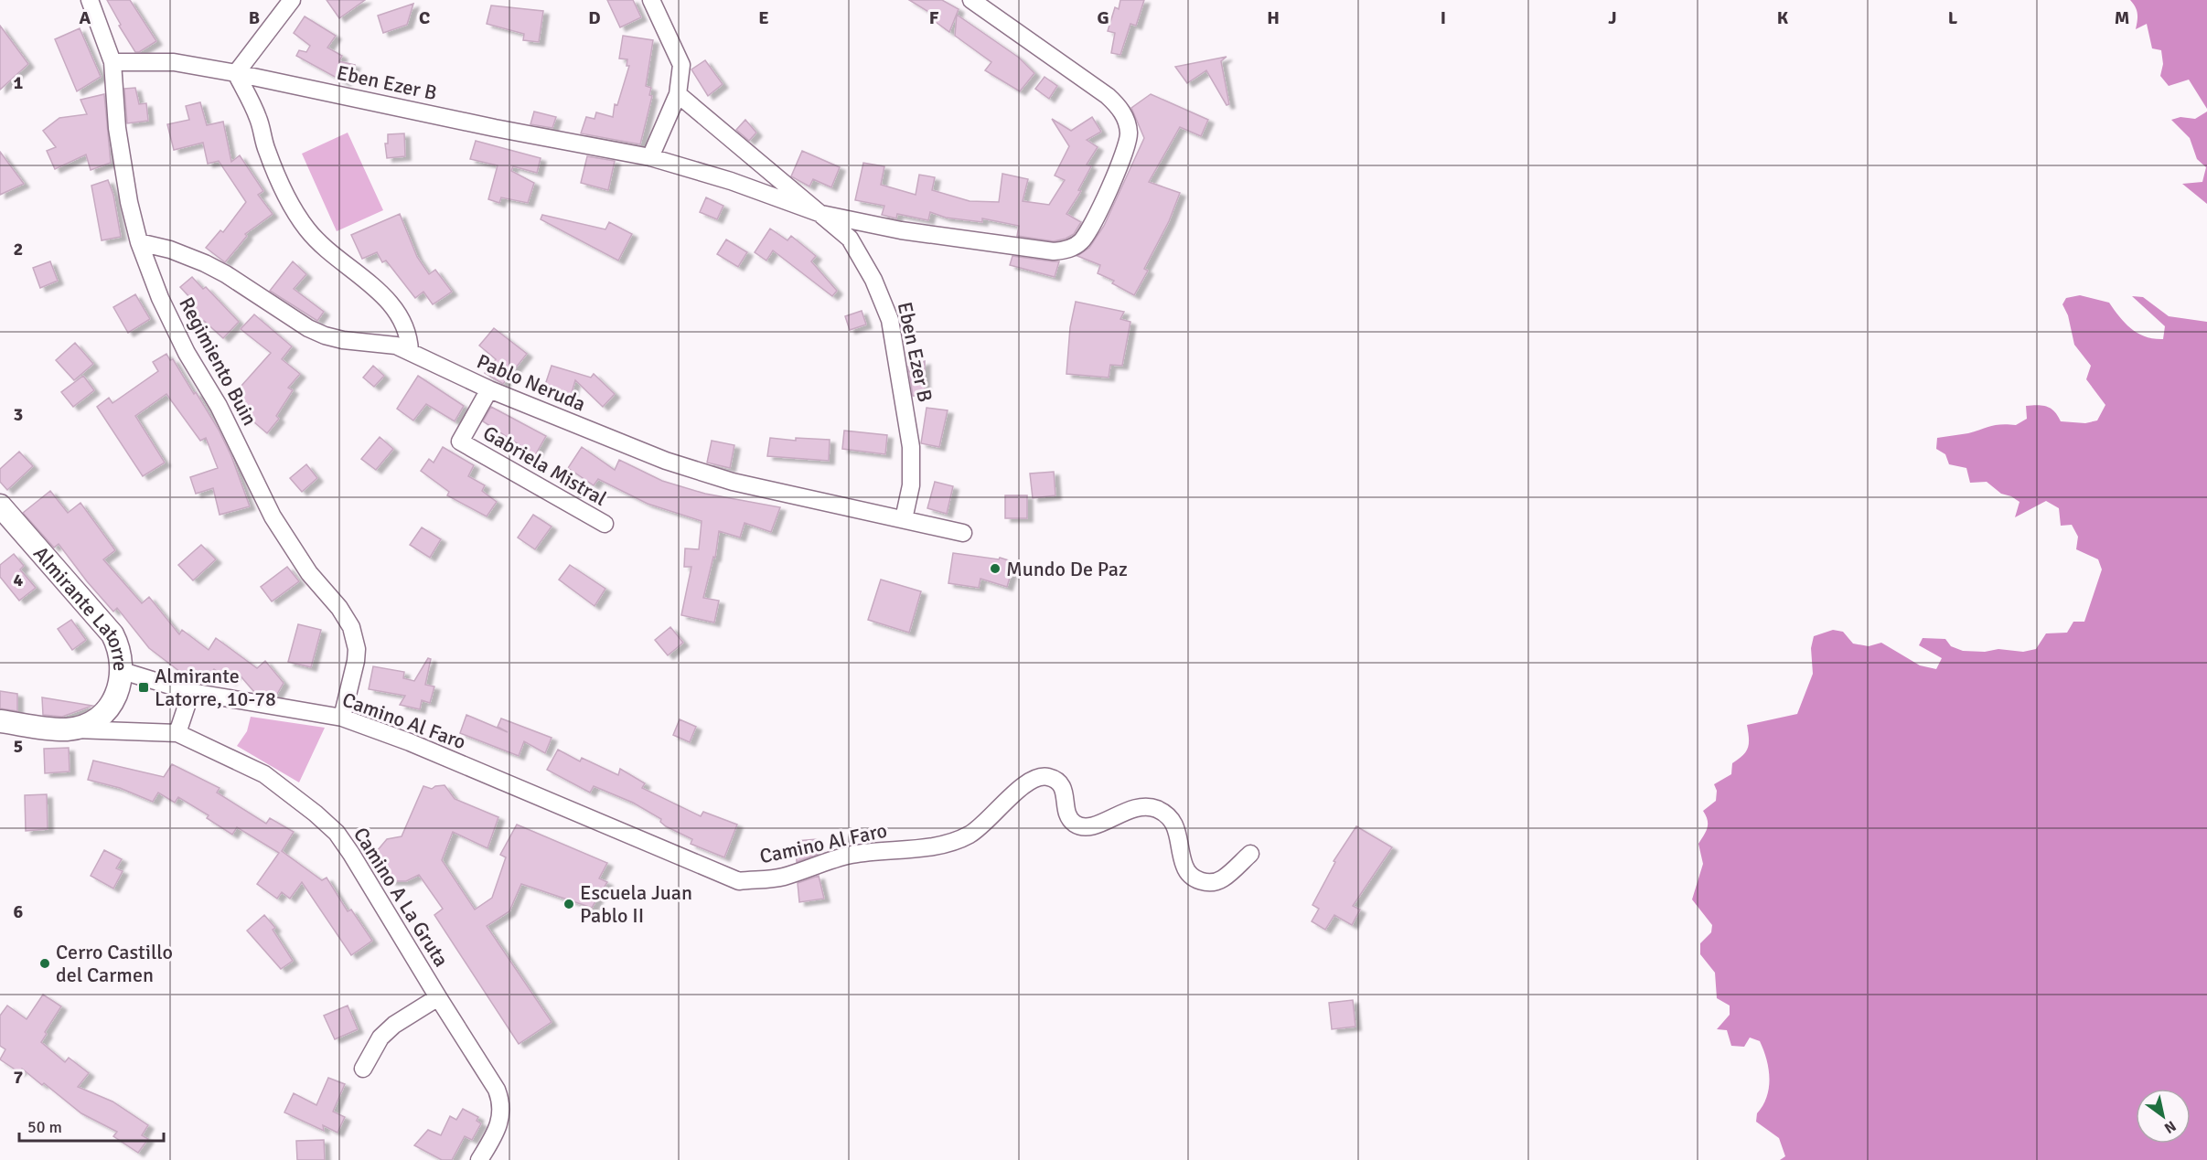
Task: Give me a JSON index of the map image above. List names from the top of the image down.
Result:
{
  "streets": {
    "main road": ["Almirante Latorre"],
    "street": [
      "Eben Ezer B",
      "Regimiento Buin",
      "Pablo Neruda",
      "Gabriela Mistral",
      "Camino Al Faro",
      "Camino A La Gruta"
    ]
  },
  "crossings": [
    ["Eben Ezer B", "Regimiento Buin"],
    ["Eben Ezer B", "Pablo Neruda"],
    ["Regimiento Buin", "Pablo Neruda"],
    ["Regimiento Buin", "Camino Al Faro"],
    ["Pablo Neruda", "Gabriela Mistral"],
    ["Almirante Latorre", "Camino Al Faro"],
    ["Almirante Latorre", "Camino A La Gruta"]
  ],
  "places": {
    "other": ["Mundo De Paz", "Escuela Juan Pablo II", "Cerro Castillo del Carmen"],
    "transit": ["Almirante Latorre, 10-78"]
  },
  "scale_bar": "50 m",
  "north": "bottom right",
  "grid": {
    "columns": [
      "A",
      "B",
      "C",
      "D",
      "E",
      "F",
      "G",
      "H",
      "I",
      "J",
      "K",
      "L",
      "M"
    ],
    "rows": [
      "1",
      "2",
      "3",
      "4",
      "5",
      "6",
      "7"
    ]
  }
}
